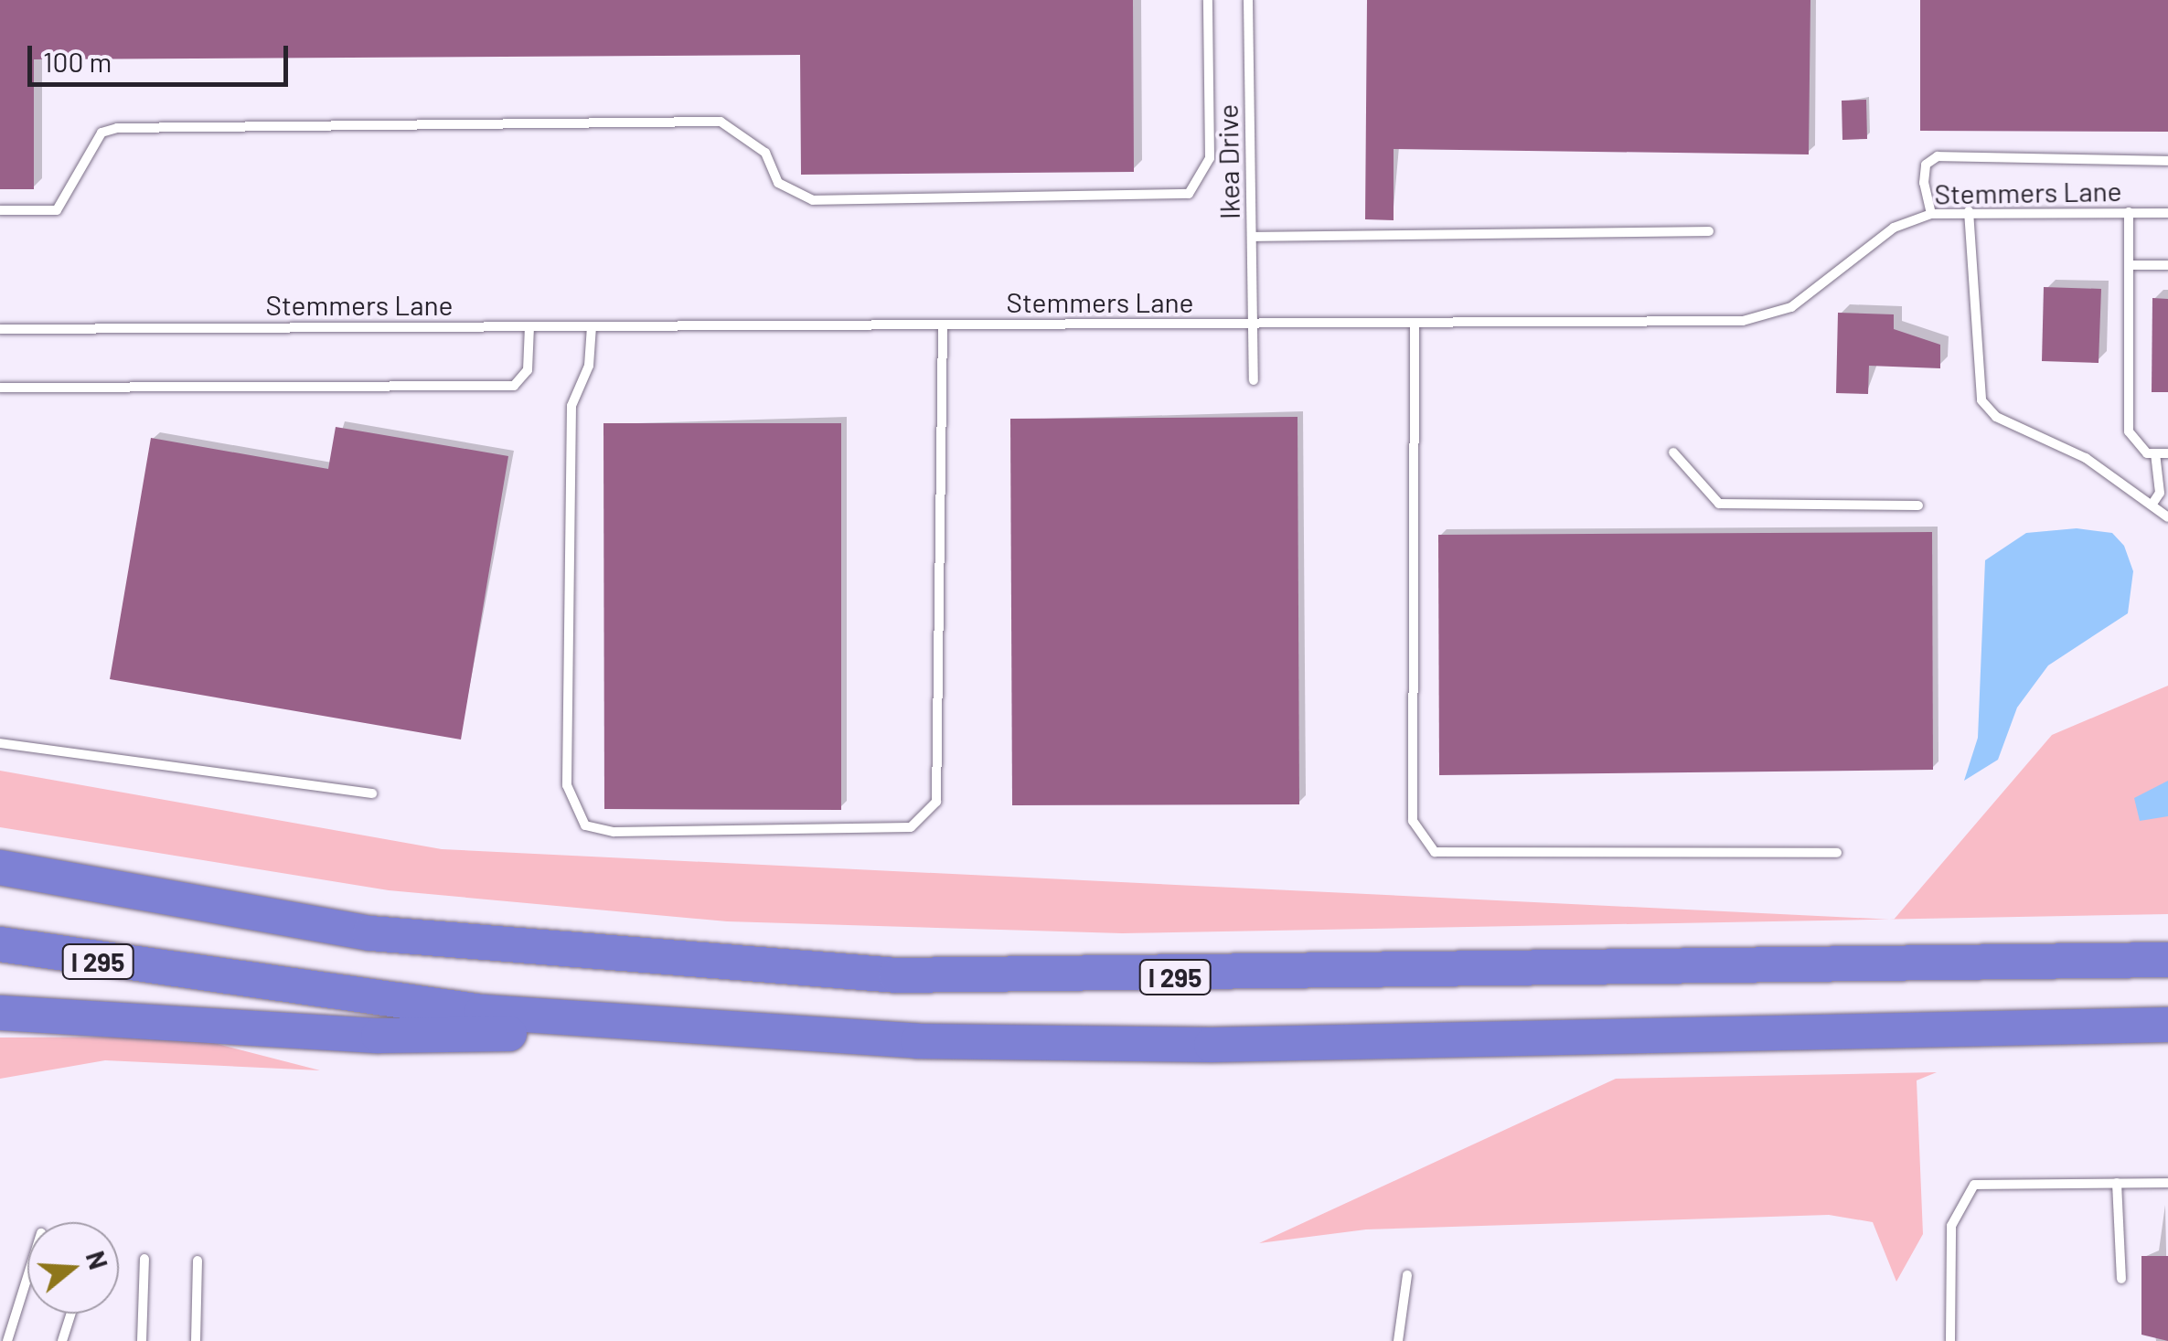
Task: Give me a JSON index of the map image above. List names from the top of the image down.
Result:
{
  "streets": {
    "highway": ["I 295"],
    "lane": ["Ikea Drive", "Stemmers Lane"]
  },
  "crossings": [
    ["Ikea Drive", "Stemmers Lane"]
  ],
  "scale_bar": "100 m",
  "north": "right"
}
